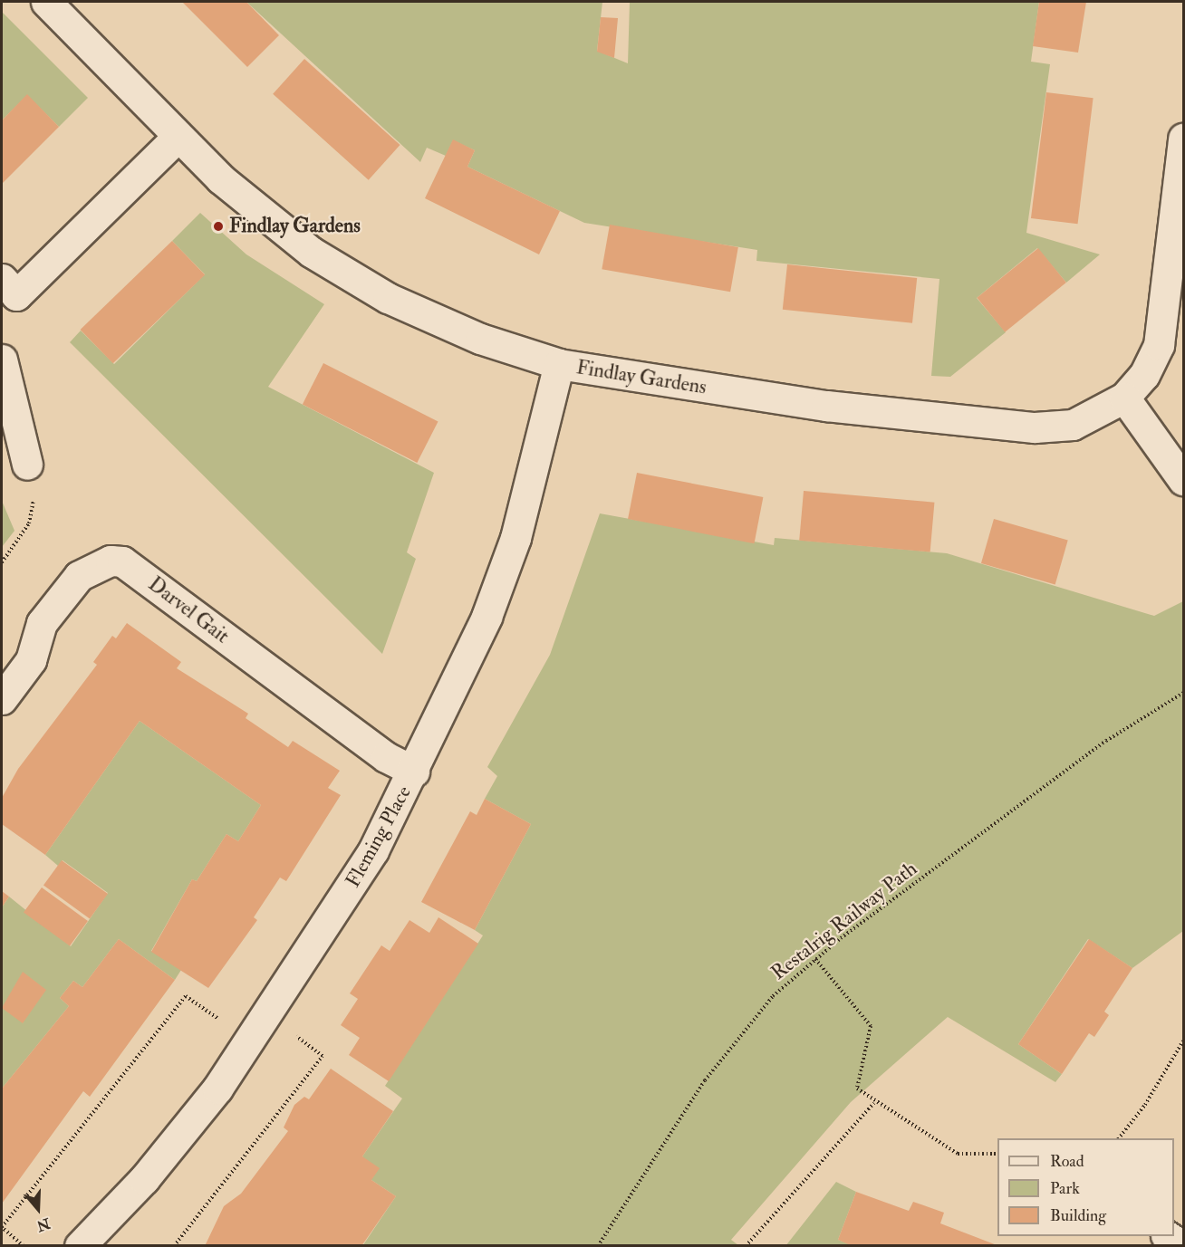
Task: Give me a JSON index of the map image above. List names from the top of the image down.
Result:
{
  "streets": {
    "street": ["Findlay Gardens", "Darvel Gait", "Fleming Place"],
    "path": ["Restalrig Railway Path"]
  },
  "crossings": [
    ["Findlay Gardens", "Fleming Place"],
    ["Darvel Gait", "Fleming Place"]
  ],
  "places": ["Findlay Gardens"],
  "legend": ["Road", "Park", "Building"],
  "north": "bottom"
}
